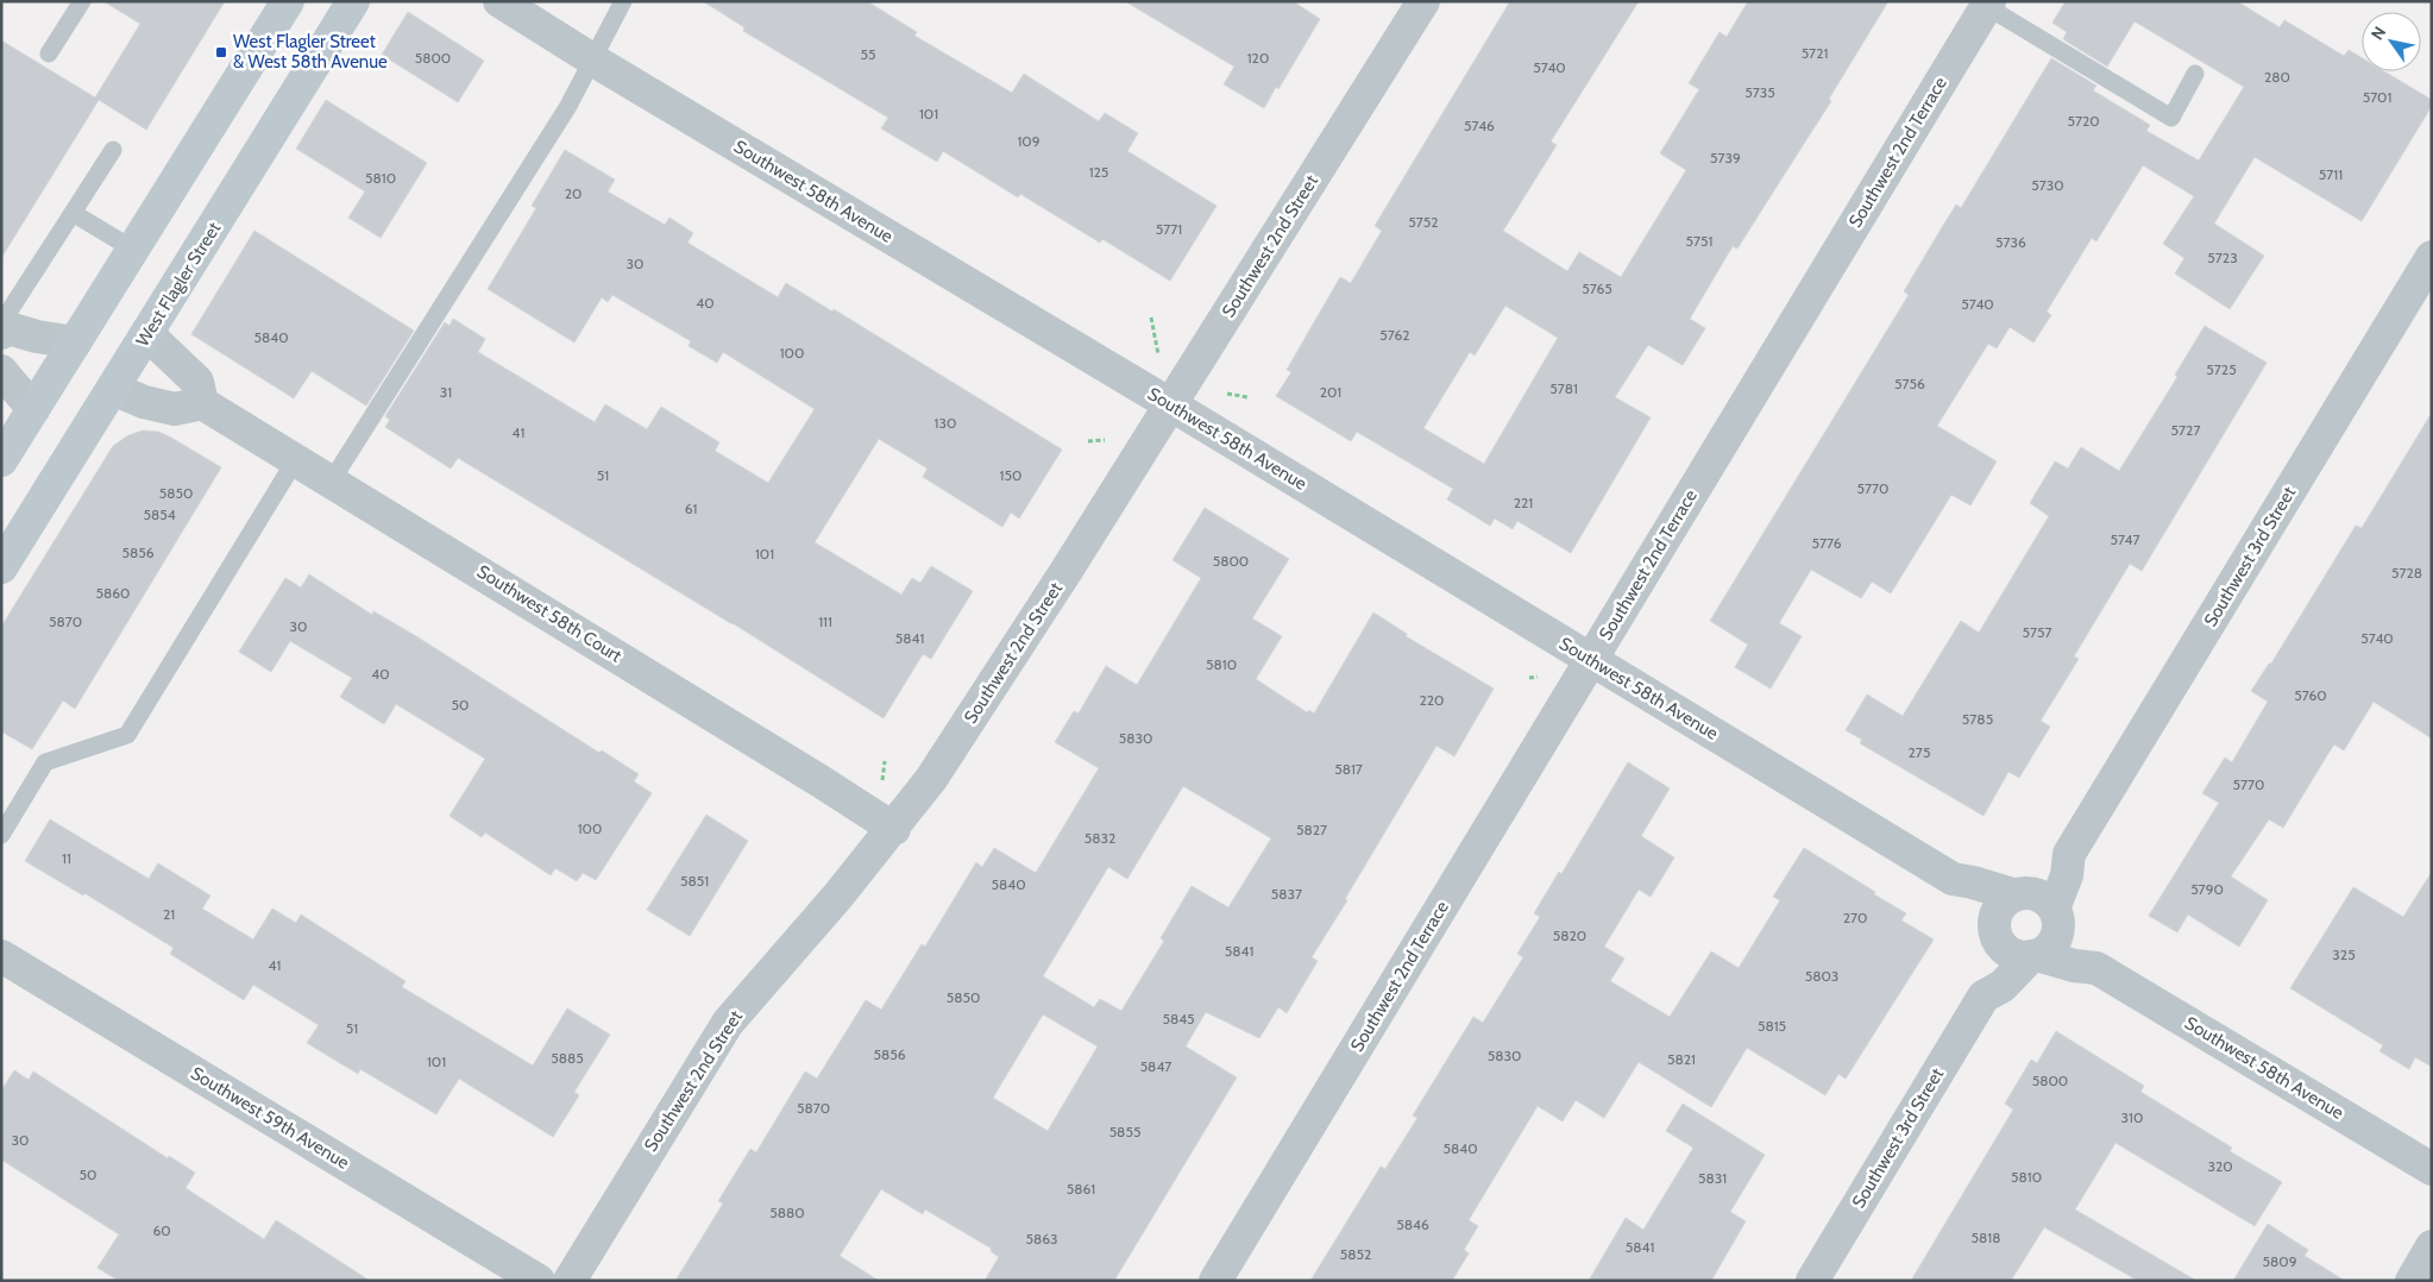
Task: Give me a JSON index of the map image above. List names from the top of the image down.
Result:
{
  "streets": {
    "main road": ["West Flagler Street"],
    "street": [
      "Southwest 2nd Terrace",
      "Southwest 58th Avenue",
      "Southwest 2nd Street",
      "Southwest 3rd Street",
      "Southwest 58th Court",
      "Southwest 59th Avenue"
    ]
  },
  "crossings": [
    ["Southwest 2nd Terrace", "Southwest 58th Avenue"],
    ["Southwest 58th Avenue", "Southwest 2nd Street"],
    ["Southwest 58th Avenue", "Southwest 3rd Street"],
    ["Southwest 2nd Street", "Southwest 58th Court"]
  ],
  "places": {
    "transit": ["West Flagler Street & West 58th Avenue"]
  },
  "house_numbers": [
    "5721",
    "55",
    "5800",
    "120",
    "5740",
    "280",
    "5735",
    "5701",
    "101",
    "5720",
    "5746",
    "109",
    "5739",
    "125",
    "5711",
    "5810",
    "5730",
    "20",
    "5752",
    "5771",
    "5751",
    "5736",
    "5723",
    "30",
    "5765",
    "40",
    "5740",
    "5762",
    "5840",
    "100",
    "5725",
    "5756",
    "5781",
    "31",
    "201",
    "130",
    "5727",
    "41",
    "51",
    "150",
    "5770",
    "5850",
    "221",
    "61",
    "5854",
    "5747",
    "5776",
    "5856",
    "101",
    "5800",
    "5728",
    "5860",
    "5870",
    "111",
    "30",
    "5757",
    "5841",
    "5740",
    "5810",
    "40",
    "5760",
    "220",
    "50",
    "5785",
    "5830",
    "275",
    "5817",
    "5770",
    "100",
    "5827",
    "5832",
    "11",
    "5851",
    "5840",
    "5790",
    "5837",
    "21",
    "270",
    "5820",
    "5841",
    "325",
    "41",
    "5803",
    "5850",
    "5845",
    "5815",
    "51",
    "5856",
    "5830",
    "5885",
    "5821",
    "101",
    "5847",
    "5800",
    "5870",
    "310",
    "5855",
    "30",
    "5840",
    "320",
    "50",
    "5810",
    "5831",
    "5861",
    "5880",
    "5846",
    "60",
    "5818",
    "5863",
    "5841",
    "5852",
    "5809"
  ],
  "north": "top left"
}
